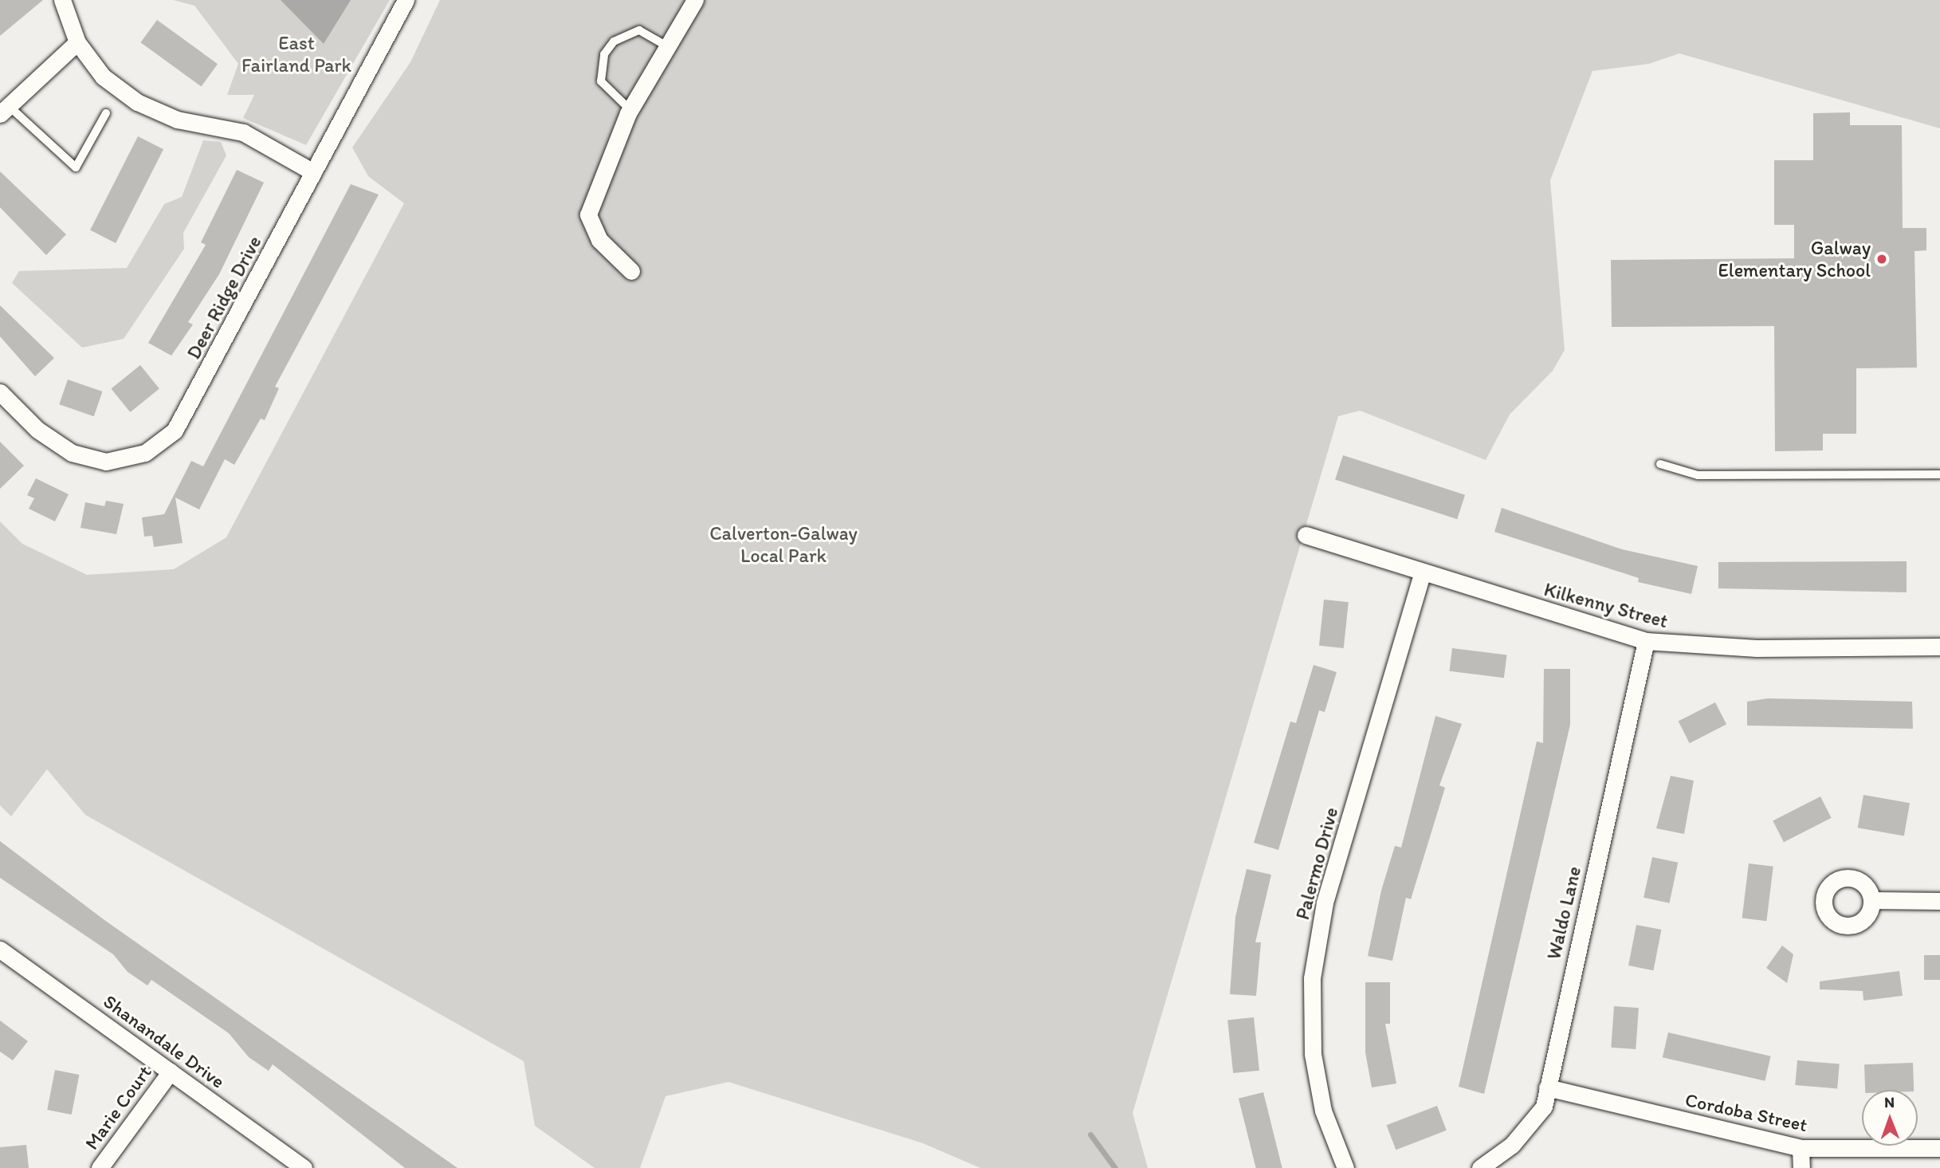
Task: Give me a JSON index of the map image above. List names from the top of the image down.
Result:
{
  "streets": {
    "street": [
      "Deer Ridge Drive",
      "Kilkenny Street",
      "Palermo Drive",
      "Waldo Lane",
      "Shanandale Drive",
      "Marie Court",
      "Cordoba Street"
    ]
  },
  "crossings": [
    ["Kilkenny Street", "Palermo Drive"],
    ["Kilkenny Street", "Waldo Lane"],
    ["Waldo Lane", "Cordoba Street"],
    ["Shanandale Drive", "Marie Court"]
  ],
  "parks": ["East Fairland Park", "Calverton-Galway Local Park"],
  "places": ["Galway Elementary School"],
  "north": "top"
}
